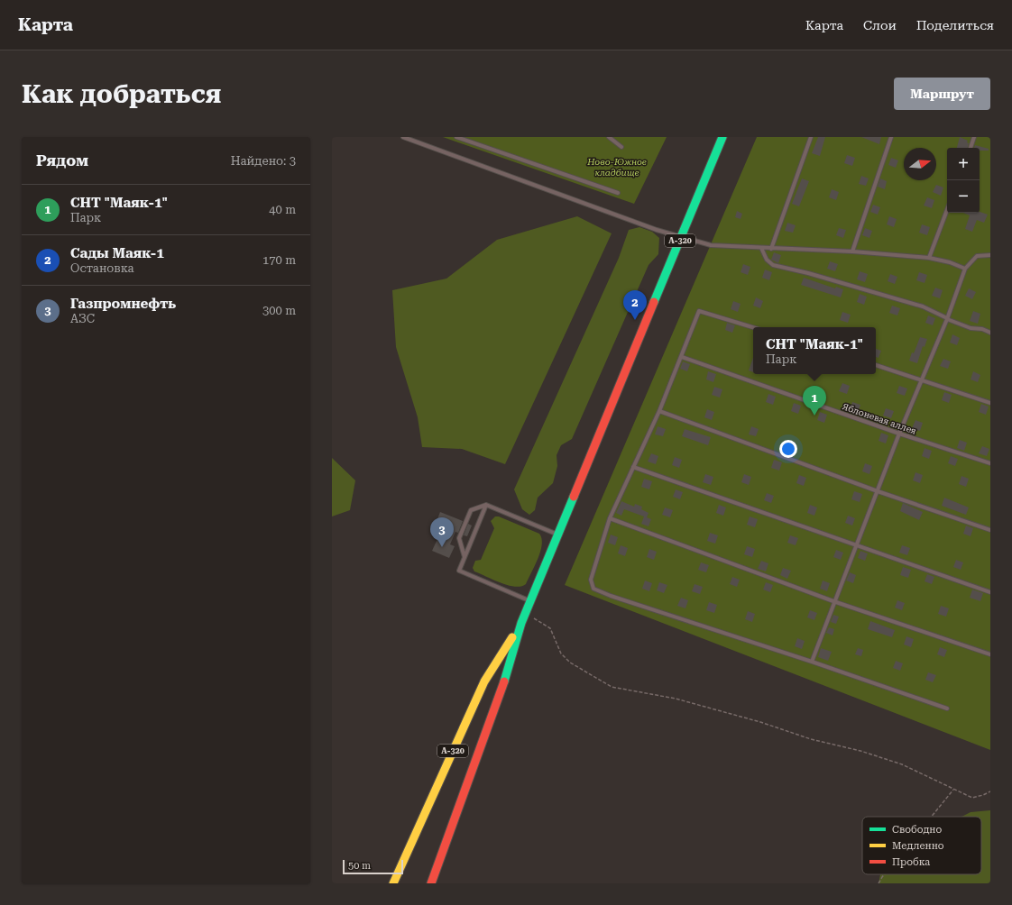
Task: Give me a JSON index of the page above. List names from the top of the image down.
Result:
{
  "streets": {
    "highway": ["А-320"],
    "lane": ["Яблоневая аллея"]
  },
  "parks": ["Ново-Южное кладбище"],
  "legend": ["Свободно", "Медленно", "Пробка"],
  "scale_bar": "50 m",
  "north": "right",
  "page": {
    "header": "Карта",
    "nav": ["Карта", "Слои", "Поделиться"],
    "buttons": "Маршрут",
    "title": "Как добраться",
    "heading": ["Рядом", "Найдено: 3"],
    "map_buttons": ["+", "−"],
    "list": [
      {
        "mark": "1",
        "name": "СНТ \"Маяк-1\"",
        "note": "Парк",
        "value": "40 m"
      },
      {
        "mark": "2",
        "name": "Сады Маяк-1",
        "note": "Остановка",
        "value": "170 m"
      },
      {
        "mark": "3",
        "name": "Газпромнефть",
        "note": "АЗС",
        "value": "300 m"
      }
    ],
    "pins": ["2", "1", "3"],
    "popup": ["СНТ \"Маяк-1\"", "Парк"],
    "scale": "50 m"
  }
}
